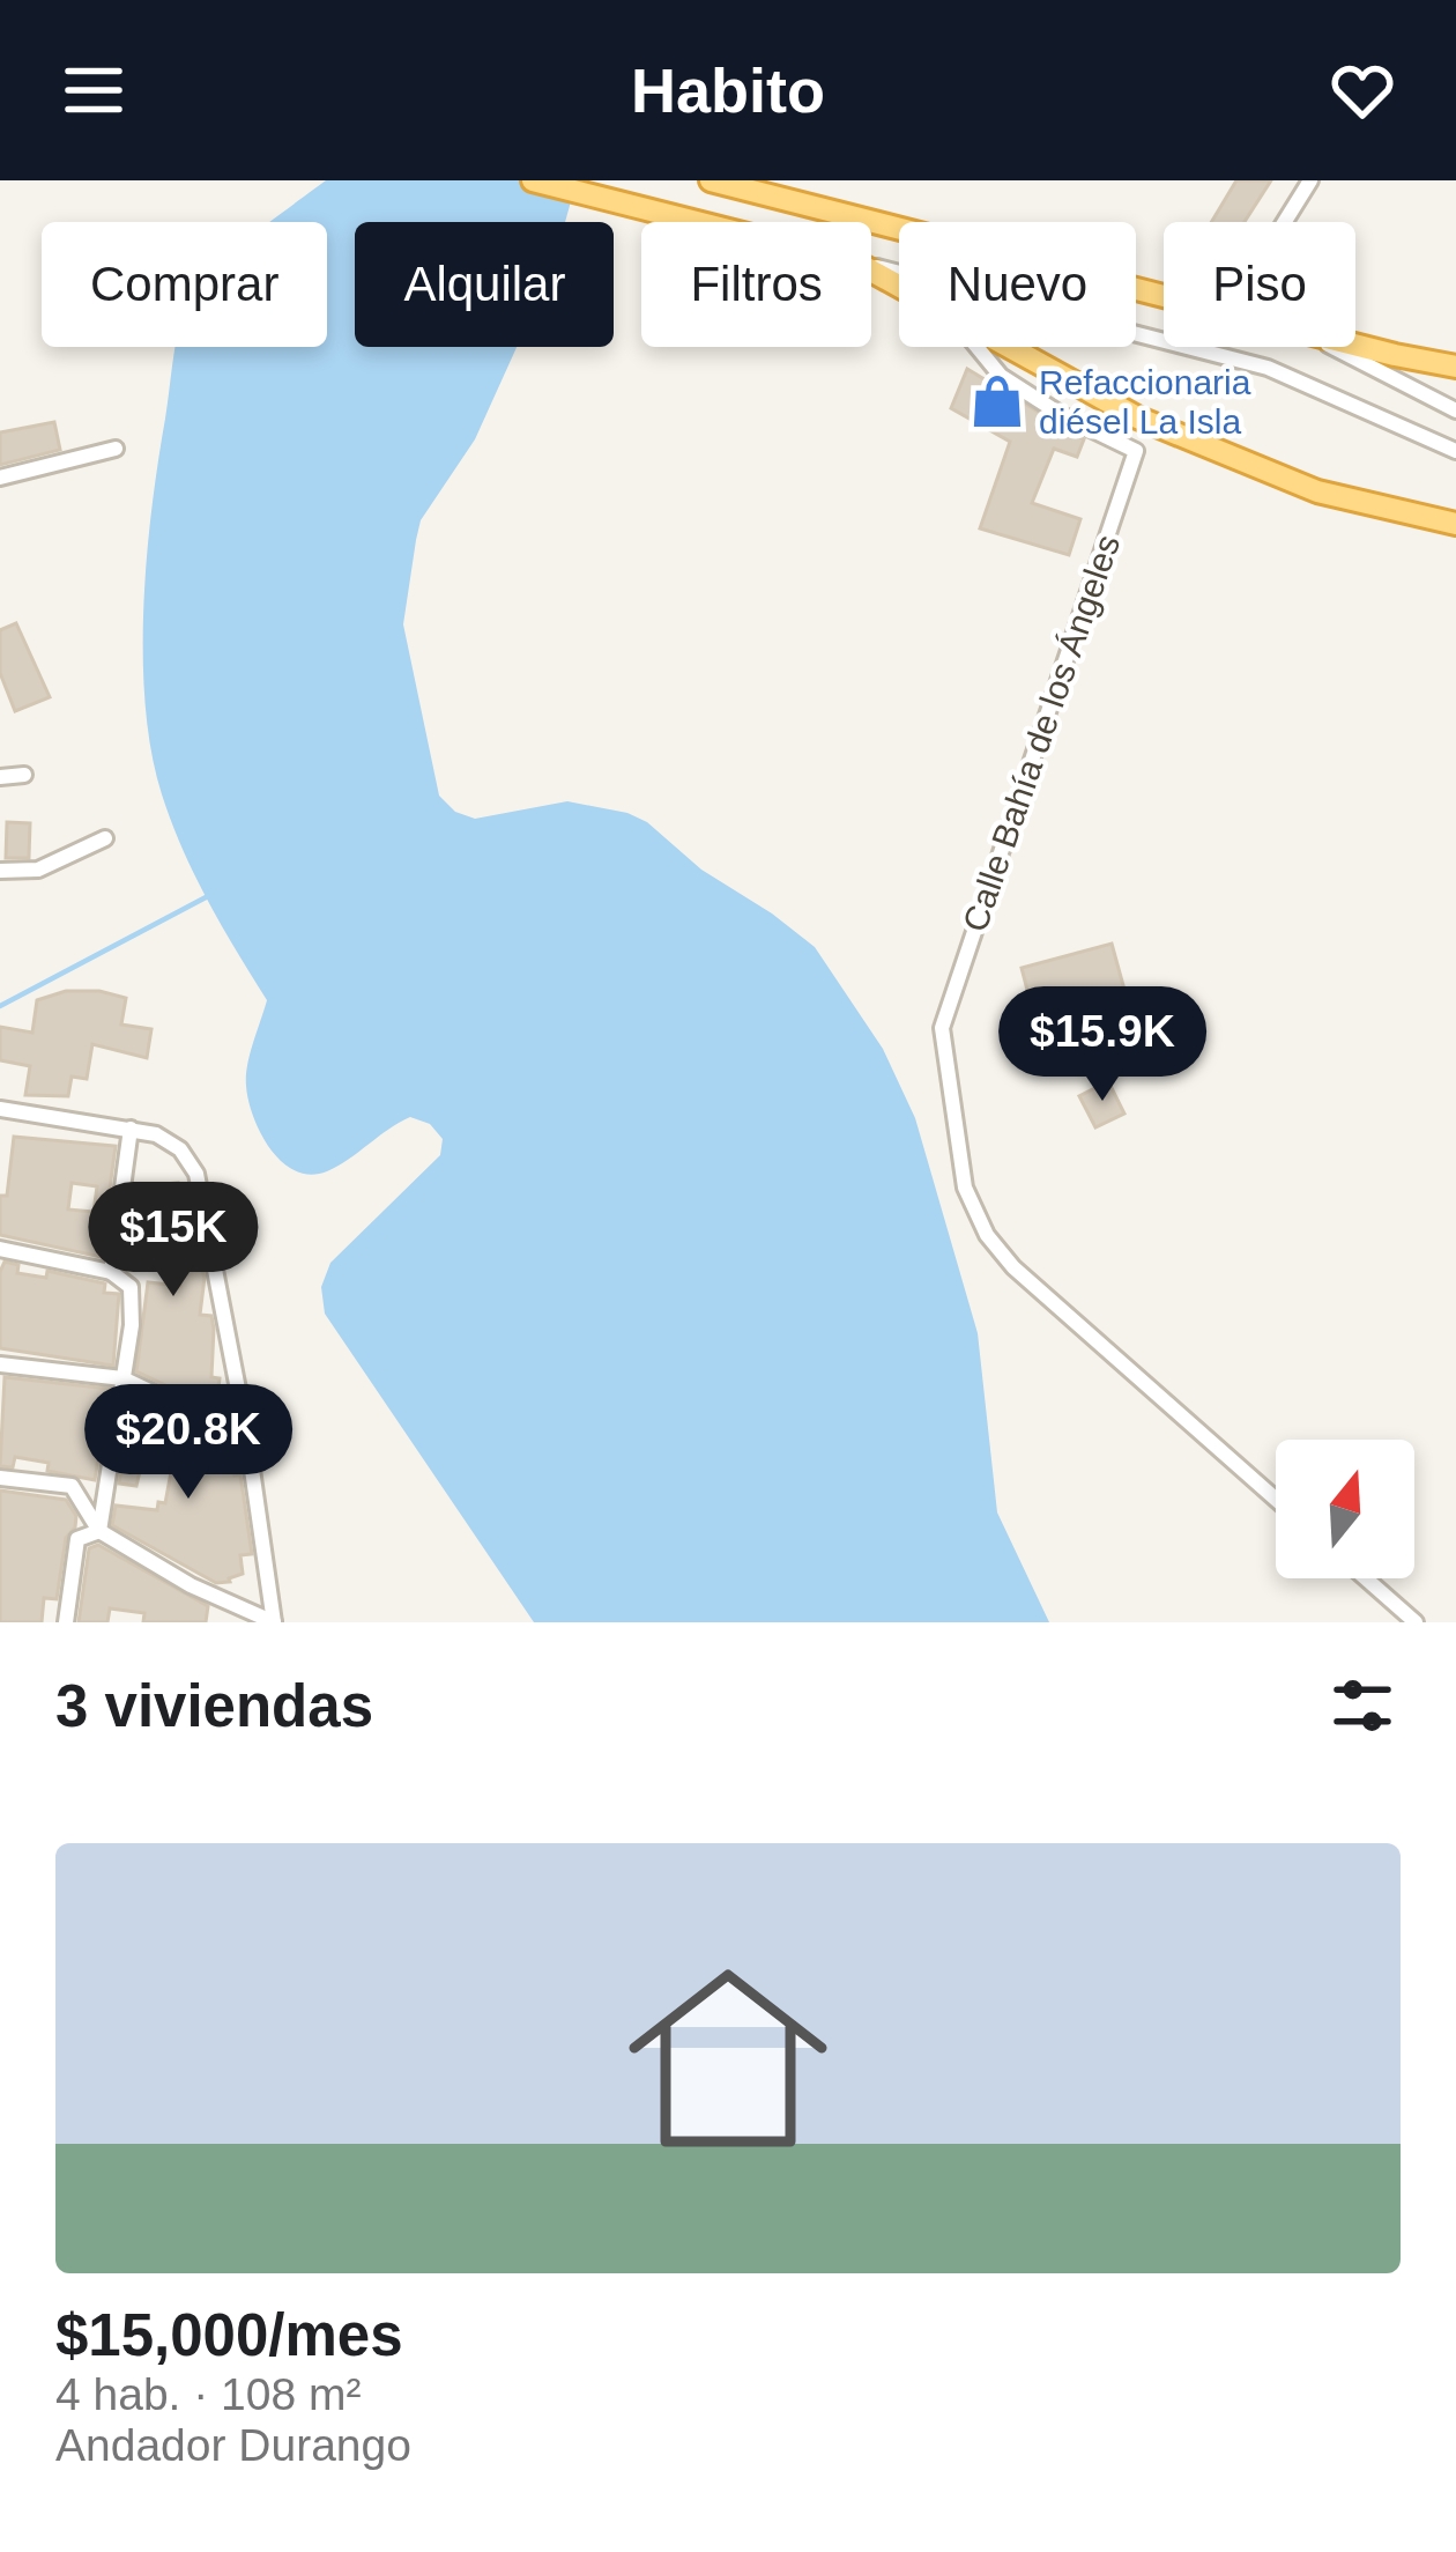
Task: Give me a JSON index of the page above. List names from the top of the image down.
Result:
{
  "streets": {
    "street": ["Calle Bahía de los Ángeles"]
  },
  "places": {
    "shop": ["Refaccionaria diésel La Isla"]
  },
  "north": "top",
  "page": {
    "header": "Habito",
    "chip": [
      "Comprar",
      "Alquilar",
      "Filtros",
      "Nuevo",
      "Piso"
    ],
    "price": ["$15.9K", "$15K", "$20.8K"],
    "heading": "3 viviendas",
    "list": [
      {
        "name": "$15,000/mes",
        "note": "4 hab. · 108 m² · Andador Durango"
      }
    ]
  }
}
